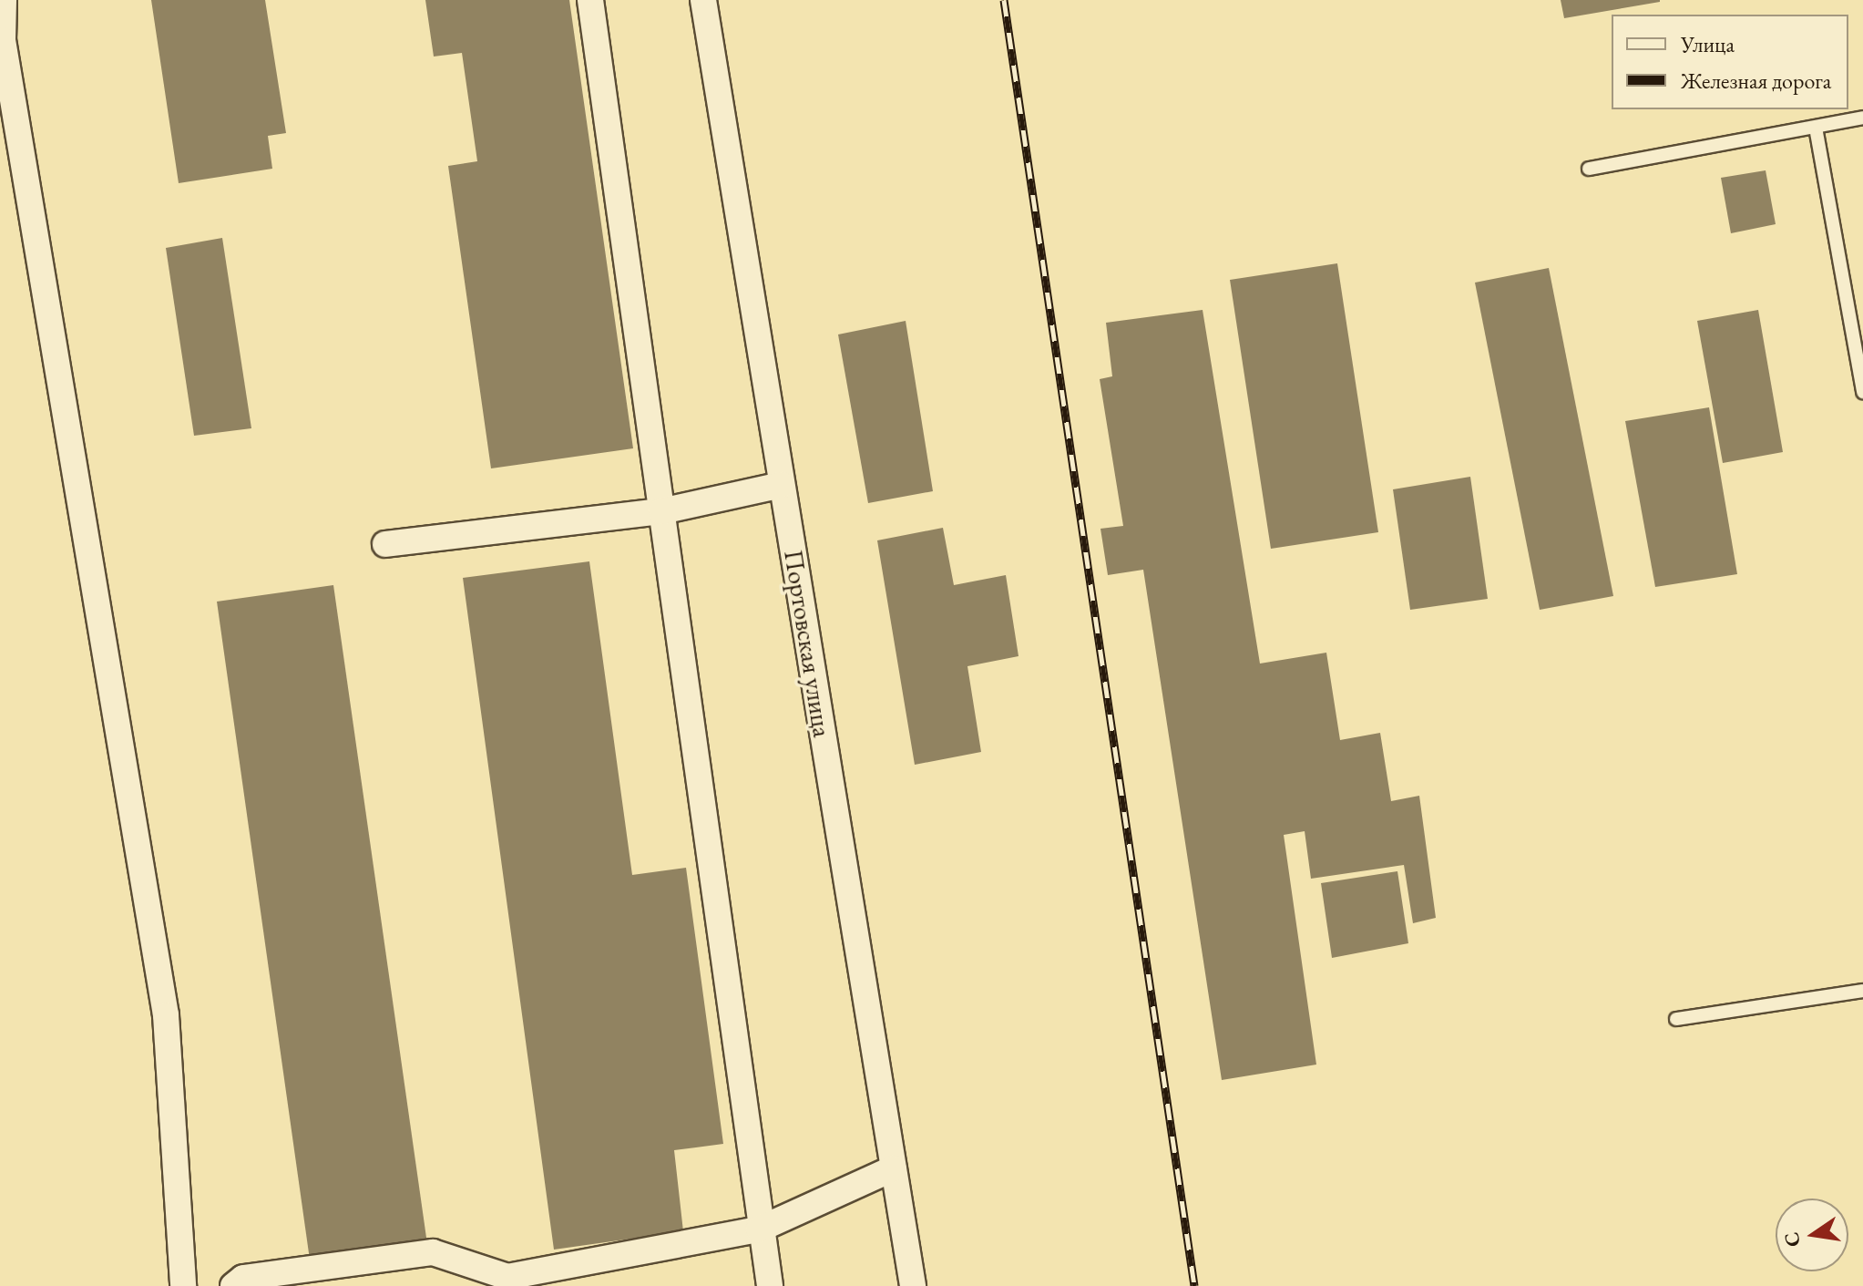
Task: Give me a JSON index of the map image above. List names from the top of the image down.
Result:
{
  "streets": {
    "street": ["Портовская улица"]
  },
  "legend": ["Улица", "Железная дорога"],
  "north": "left"
}
